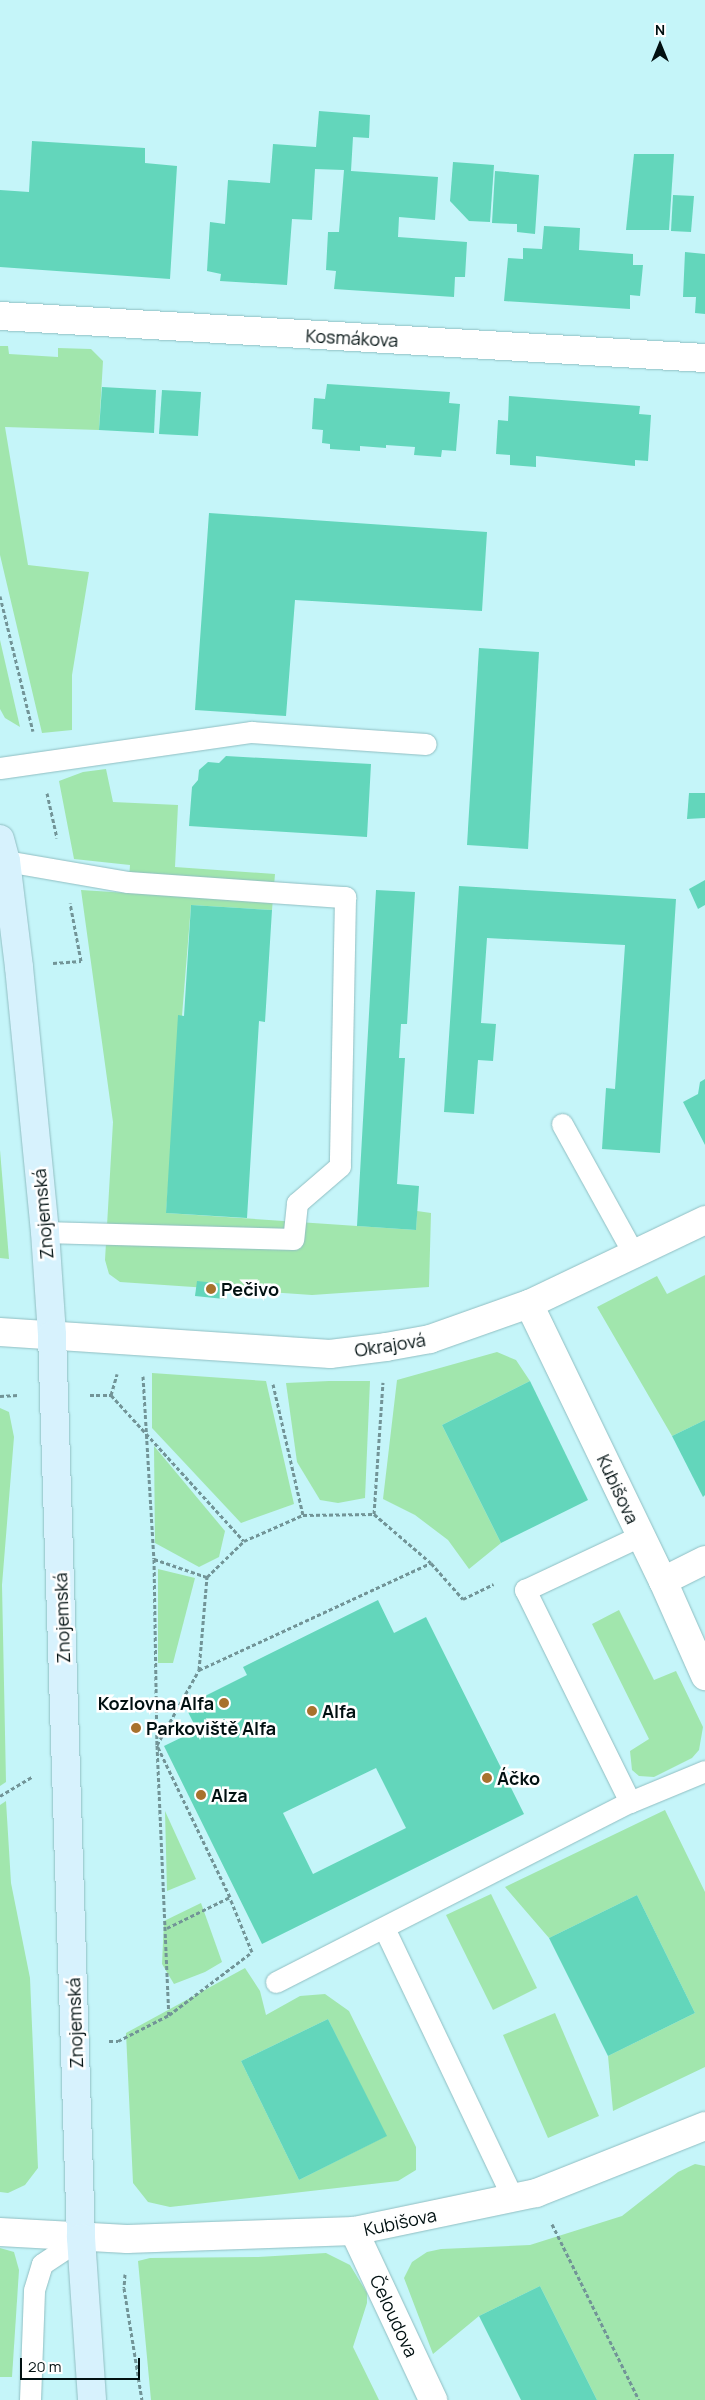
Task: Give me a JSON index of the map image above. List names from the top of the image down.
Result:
{
  "streets": {
    "street": [
      "Kosmákova",
      "Znojemská",
      "Okrajová",
      "Kubišova",
      "Čeloudova"
    ]
  },
  "crossings": [
    ["Znojemská", "Okrajová"],
    ["Znojemská", "Kubišova"],
    ["Okrajová", "Kubišova"],
    ["Kubišova", "Čeloudova"]
  ],
  "places": [
    "Pečivo",
    "Kozlovna Alfa",
    "Alfa",
    "Parkoviště Alfa",
    "Áčko",
    "Alza"
  ],
  "scale_bar": "20 m",
  "north": "top"
}
